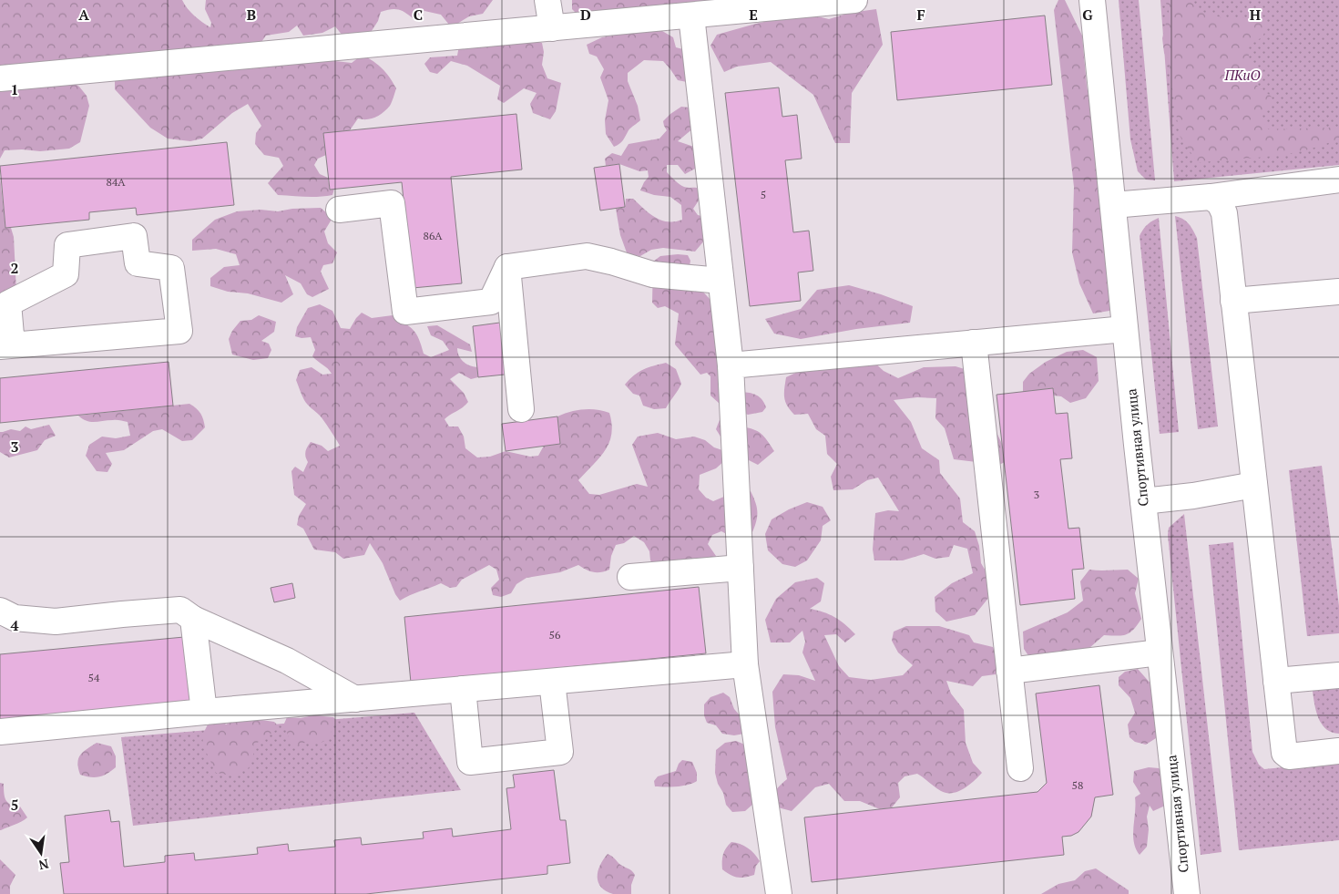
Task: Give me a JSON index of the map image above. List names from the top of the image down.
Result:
{
  "streets": {
    "street": ["Спортивная улица"]
  },
  "parks": ["ПКиО"],
  "house_numbers": [
    "84А",
    "5",
    "86А",
    "3",
    "56",
    "54",
    "58"
  ],
  "north": "bottom",
  "grid": {
    "columns": [
      "A",
      "B",
      "C",
      "D",
      "E",
      "F",
      "G",
      "H"
    ],
    "rows": [
      "1",
      "2",
      "3",
      "4",
      "5"
    ]
  }
}
